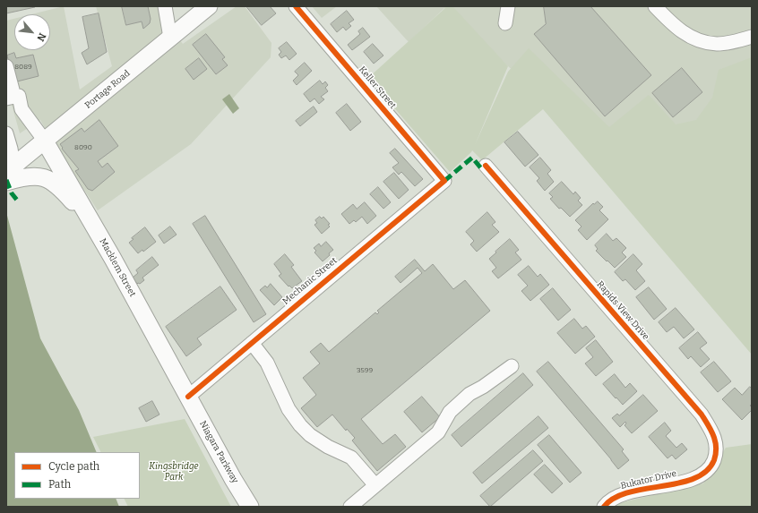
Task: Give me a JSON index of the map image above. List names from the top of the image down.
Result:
{
  "streets": {
    "main road": ["Portage Road", "Macklem Street", "Niagara Parkway"],
    "street": [
      "Keller Street",
      "Mechanic Street",
      "Rapids View Drive",
      "Bukator Drive"
    ]
  },
  "crossings": [
    ["Keller Street", "Mechanic Street"],
    ["Portage Road", "Macklem Street"],
    ["Macklem Street", "Mechanic Street"],
    ["Macklem Street", "Niagara Parkway"],
    ["Mechanic Street", "Niagara Parkway"],
    ["Rapids View Drive", "Bukator Drive"]
  ],
  "parks": ["Kingsbridge Park"],
  "house_numbers": ["8089", "8090", "3599"],
  "legend": ["Cycle path", "Path"],
  "north": "bottom right"
}
